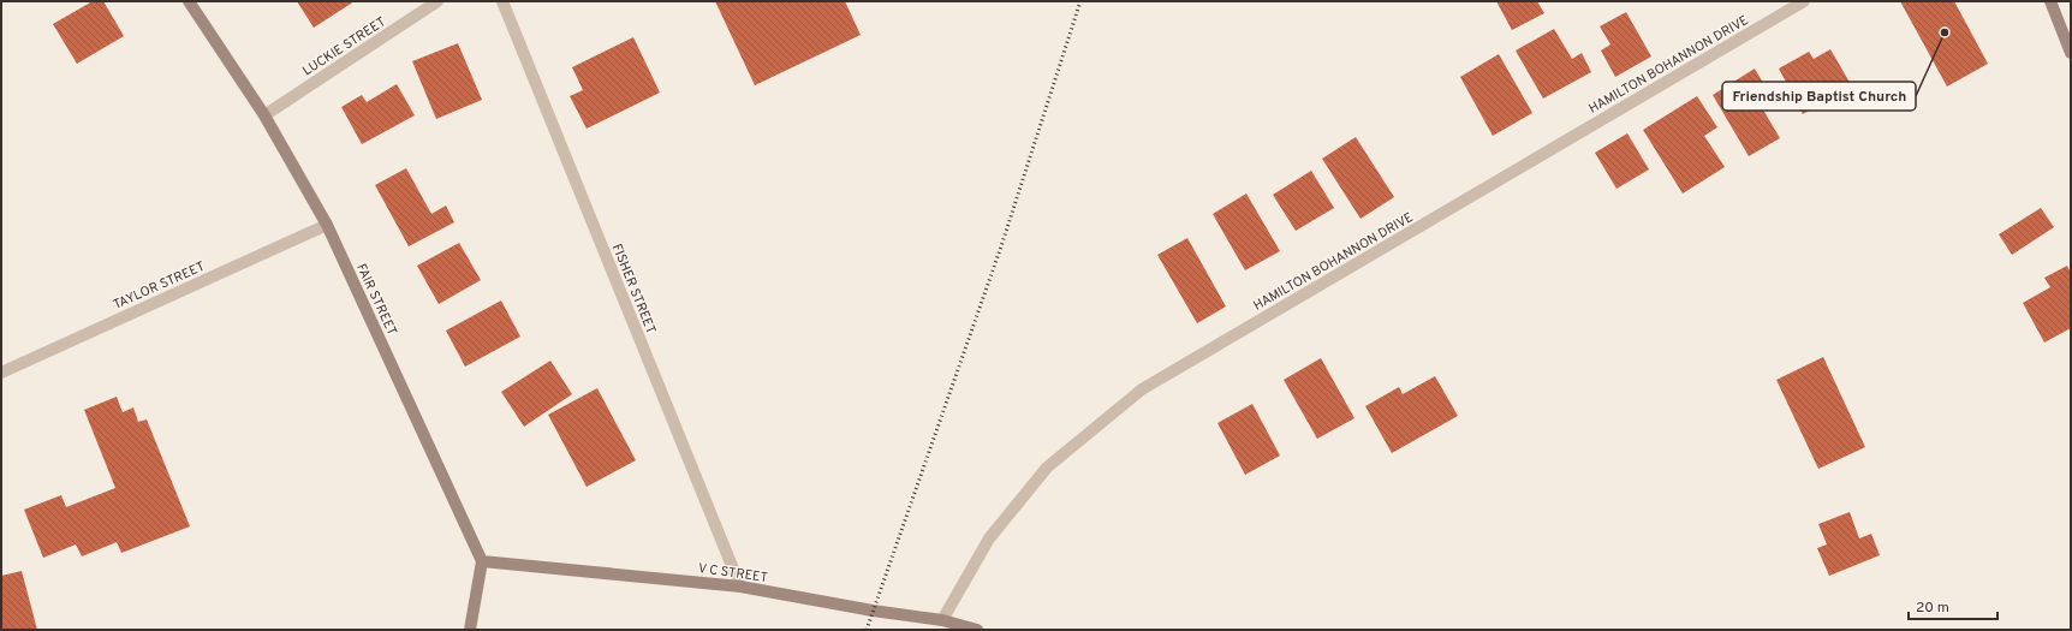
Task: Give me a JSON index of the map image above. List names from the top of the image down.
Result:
{
  "streets": {
    "street": [
      "LUCKIE STREET",
      "HAMILTON BOHANNON DRIVE",
      "TAYLOR STREET",
      "FISHER STREET",
      "FAIR STREET",
      "V C STREET"
    ]
  },
  "crossings": [
    ["LUCKIE STREET", "FAIR STREET"],
    ["HAMILTON BOHANNON DRIVE", "V C STREET"],
    ["TAYLOR STREET", "FAIR STREET"],
    ["FISHER STREET", "V C STREET"],
    ["FAIR STREET", "V C STREET"]
  ],
  "places": ["Friendship Baptist Church"],
  "scale_bar": "20 m"
}
